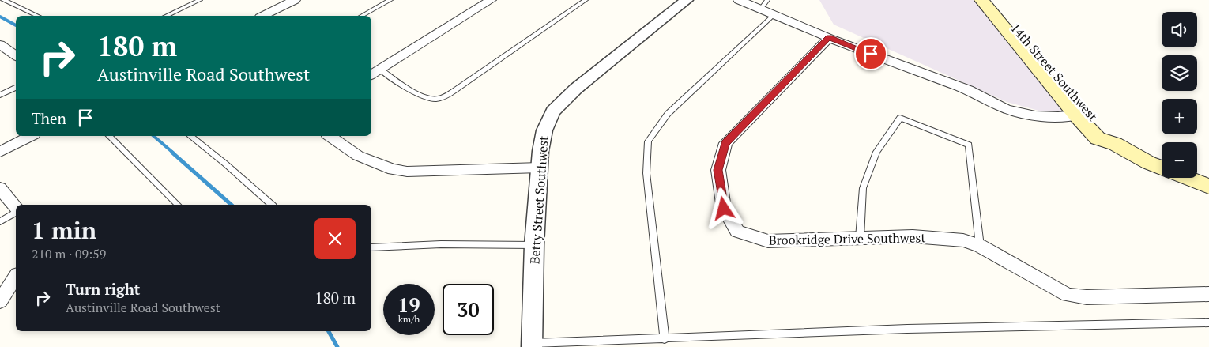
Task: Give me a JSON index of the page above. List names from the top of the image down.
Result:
{
  "streets": {
    "main road": ["14th Street Southwest"],
    "street": ["Betty Street Southwest", "Brookridge Drive Southwest"]
  },
  "page": {
    "map_buttons": ["+", "−"],
    "turn": ["180 m", "Austinville Road Southwest"],
    "then": "Then",
    "heading": ["1 min", "210 m · 09:59"],
    "list": [
      {
        "name": "Turn right",
        "note": "Austinville Road Southwest",
        "value": "180 m"
      }
    ],
    "speed": "19 km/h",
    "limit": "30"
  }
}
